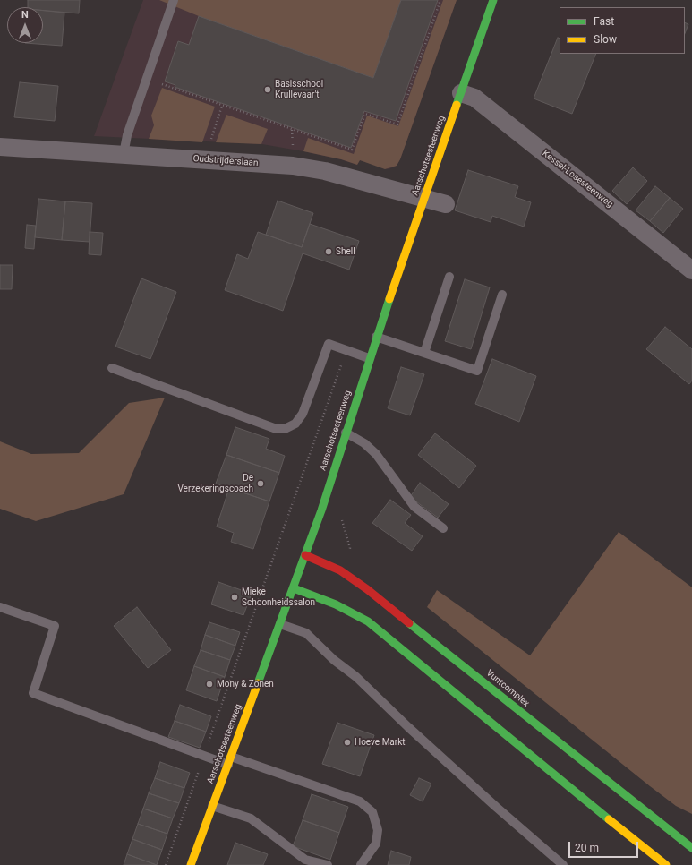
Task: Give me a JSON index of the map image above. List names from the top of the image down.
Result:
{
  "streets": {
    "main road": ["Aarschotsesteenweg", "Vuntcomplex"],
    "street": ["Oudstrijderslaan", "Kessel-Losesteenweg"]
  },
  "crossings": [
    ["Aarschotsesteenweg", "Oudstrijderslaan"],
    ["Aarschotsesteenweg", "Kessel-Losesteenweg"],
    ["Aarschotsesteenweg", "Vuntcomplex"]
  ],
  "places": [
    "Basisschool Krullevaar't",
    "Shell",
    "De Verzekeringscoach",
    "Mieke Schoonheidssalon",
    "Mony & Zonen",
    "Hoeve Markt"
  ],
  "legend": ["Fast", "Slow"],
  "scale_bar": "20 m",
  "north": "top"
}
